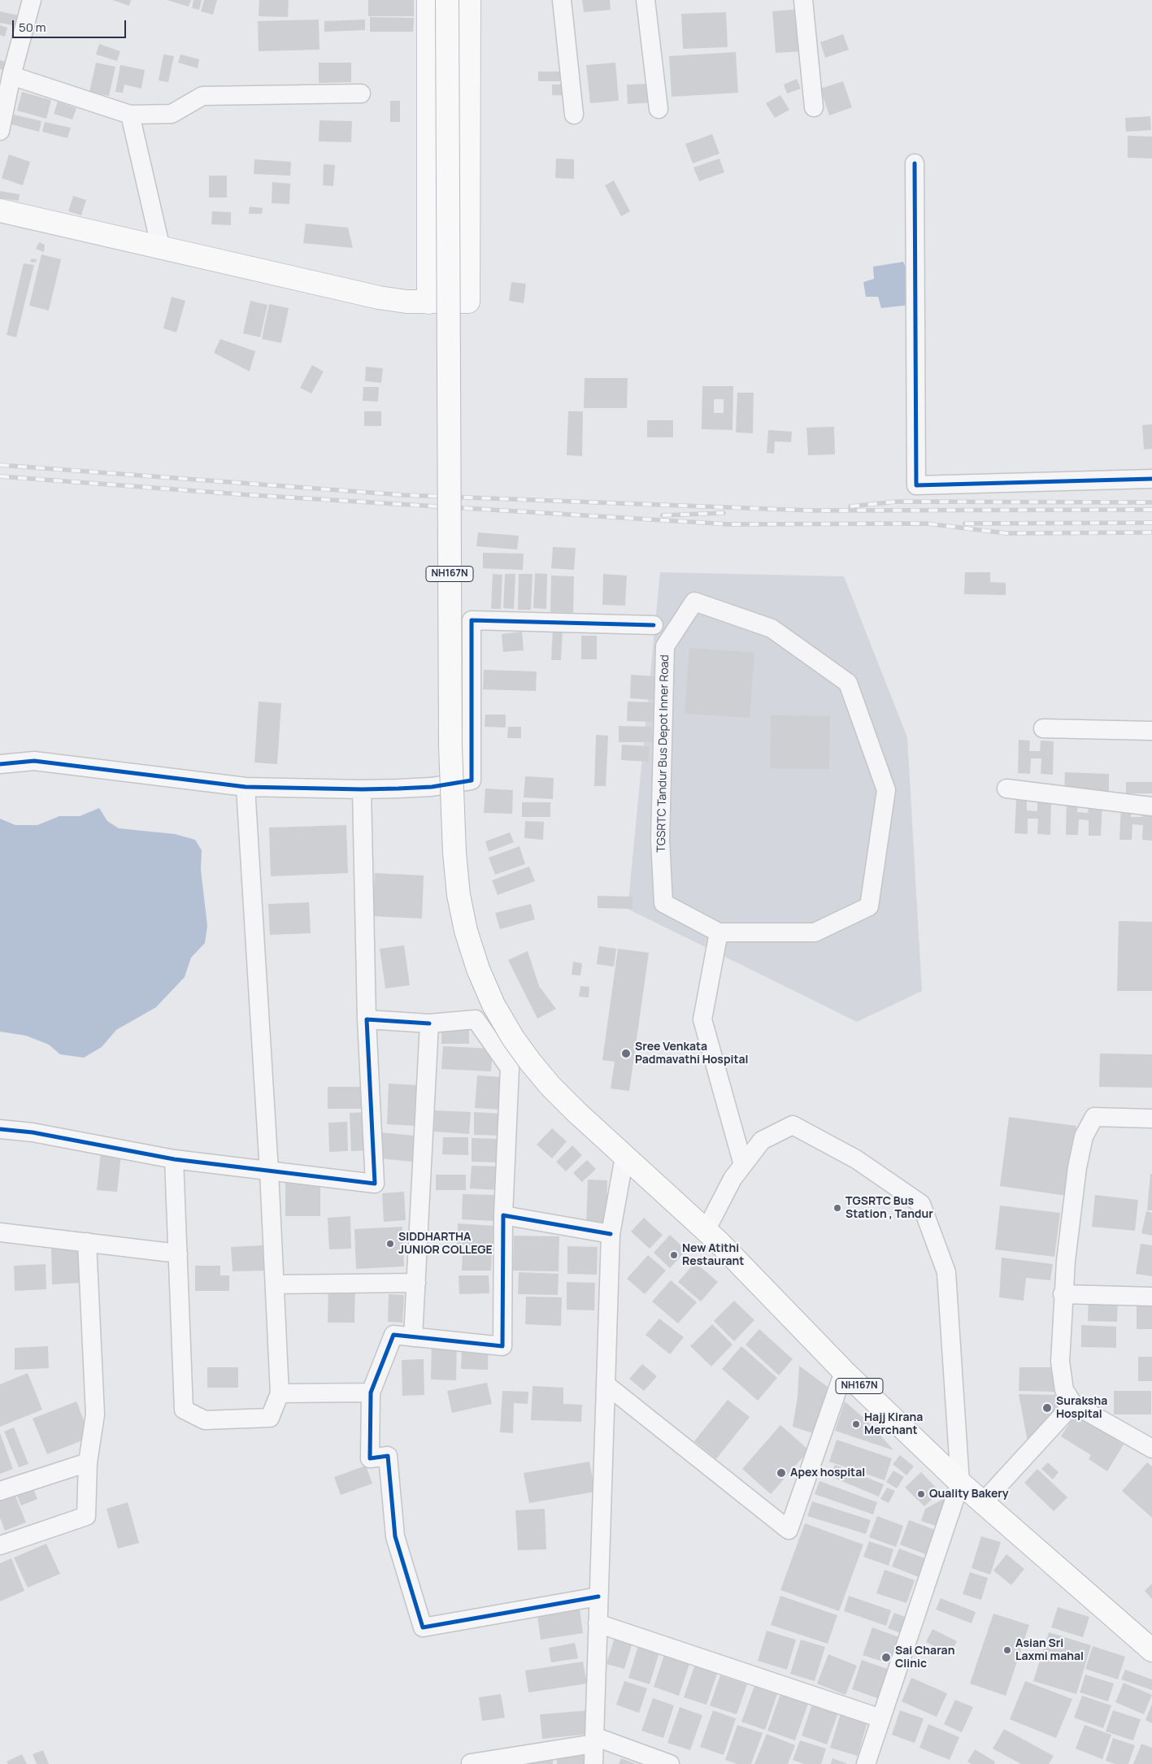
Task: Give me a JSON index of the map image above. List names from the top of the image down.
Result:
{
  "streets": {
    "main road": ["NH167N"],
    "street": ["TGSRTC Tandur Bus Depot Inner Road"]
  },
  "places": [
    "Sree Venkata Padmavathi Hospital",
    "TGSRTC Bus Station , Tandur",
    "SIDDHARTHA JUNIOR COLLEGE",
    "New Atithi Restaurant",
    "Suraksha Hospital",
    "Hajj Kirana Merchant",
    "Apex hospital",
    "Quality Bakery",
    "Asian Sri Laxmi mahal",
    "Sai Charan Clinic"
  ],
  "scale_bar": "50 m"
}
